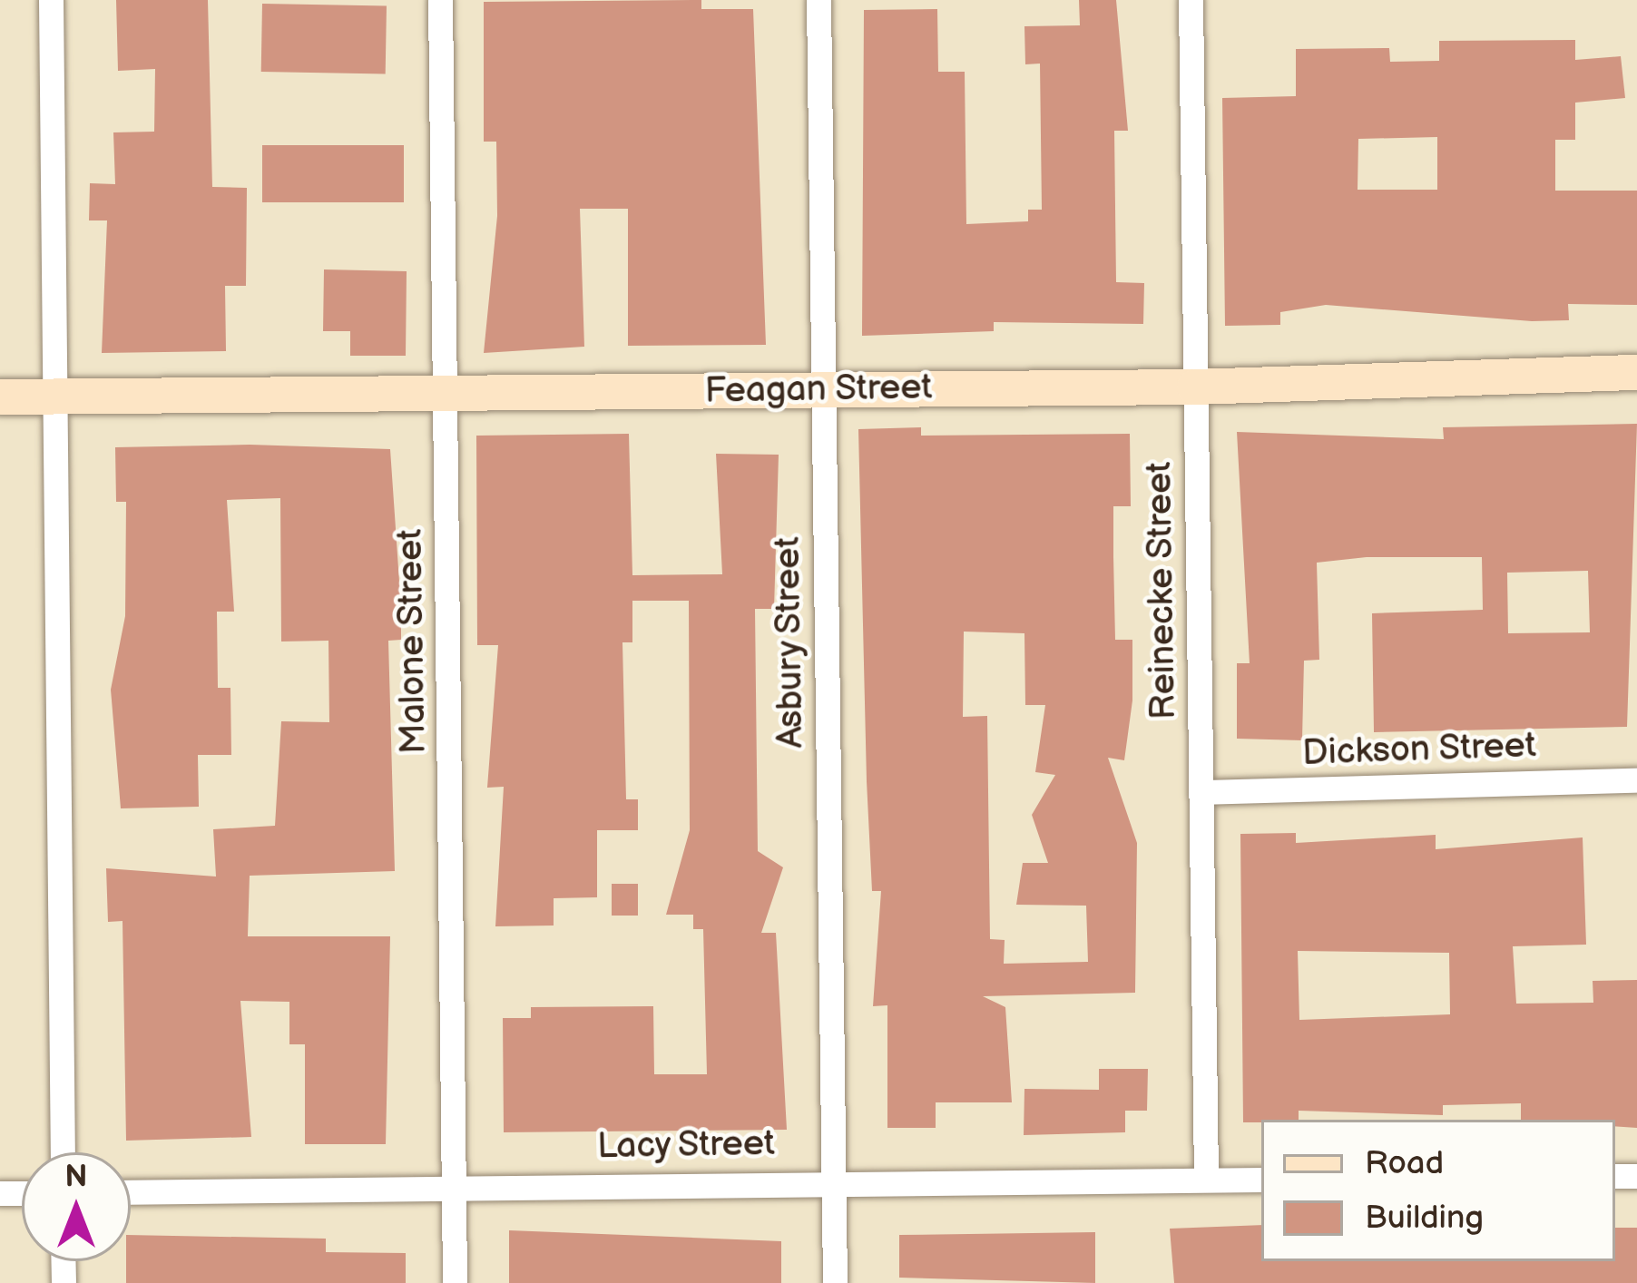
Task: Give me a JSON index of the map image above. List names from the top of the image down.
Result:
{
  "streets": {
    "street": [
      "Feagan Street",
      "Reinecke Street",
      "Malone Street",
      "Asbury Street",
      "Dickson Street",
      "Lacy Street"
    ]
  },
  "crossings": [
    ["Feagan Street", "Reinecke Street"],
    ["Feagan Street", "Malone Street"],
    ["Feagan Street", "Asbury Street"],
    ["Reinecke Street", "Dickson Street"],
    ["Reinecke Street", "Lacy Street"],
    ["Malone Street", "Lacy Street"],
    ["Asbury Street", "Lacy Street"]
  ],
  "legend": ["Road", "Building"],
  "north": "top"
}
